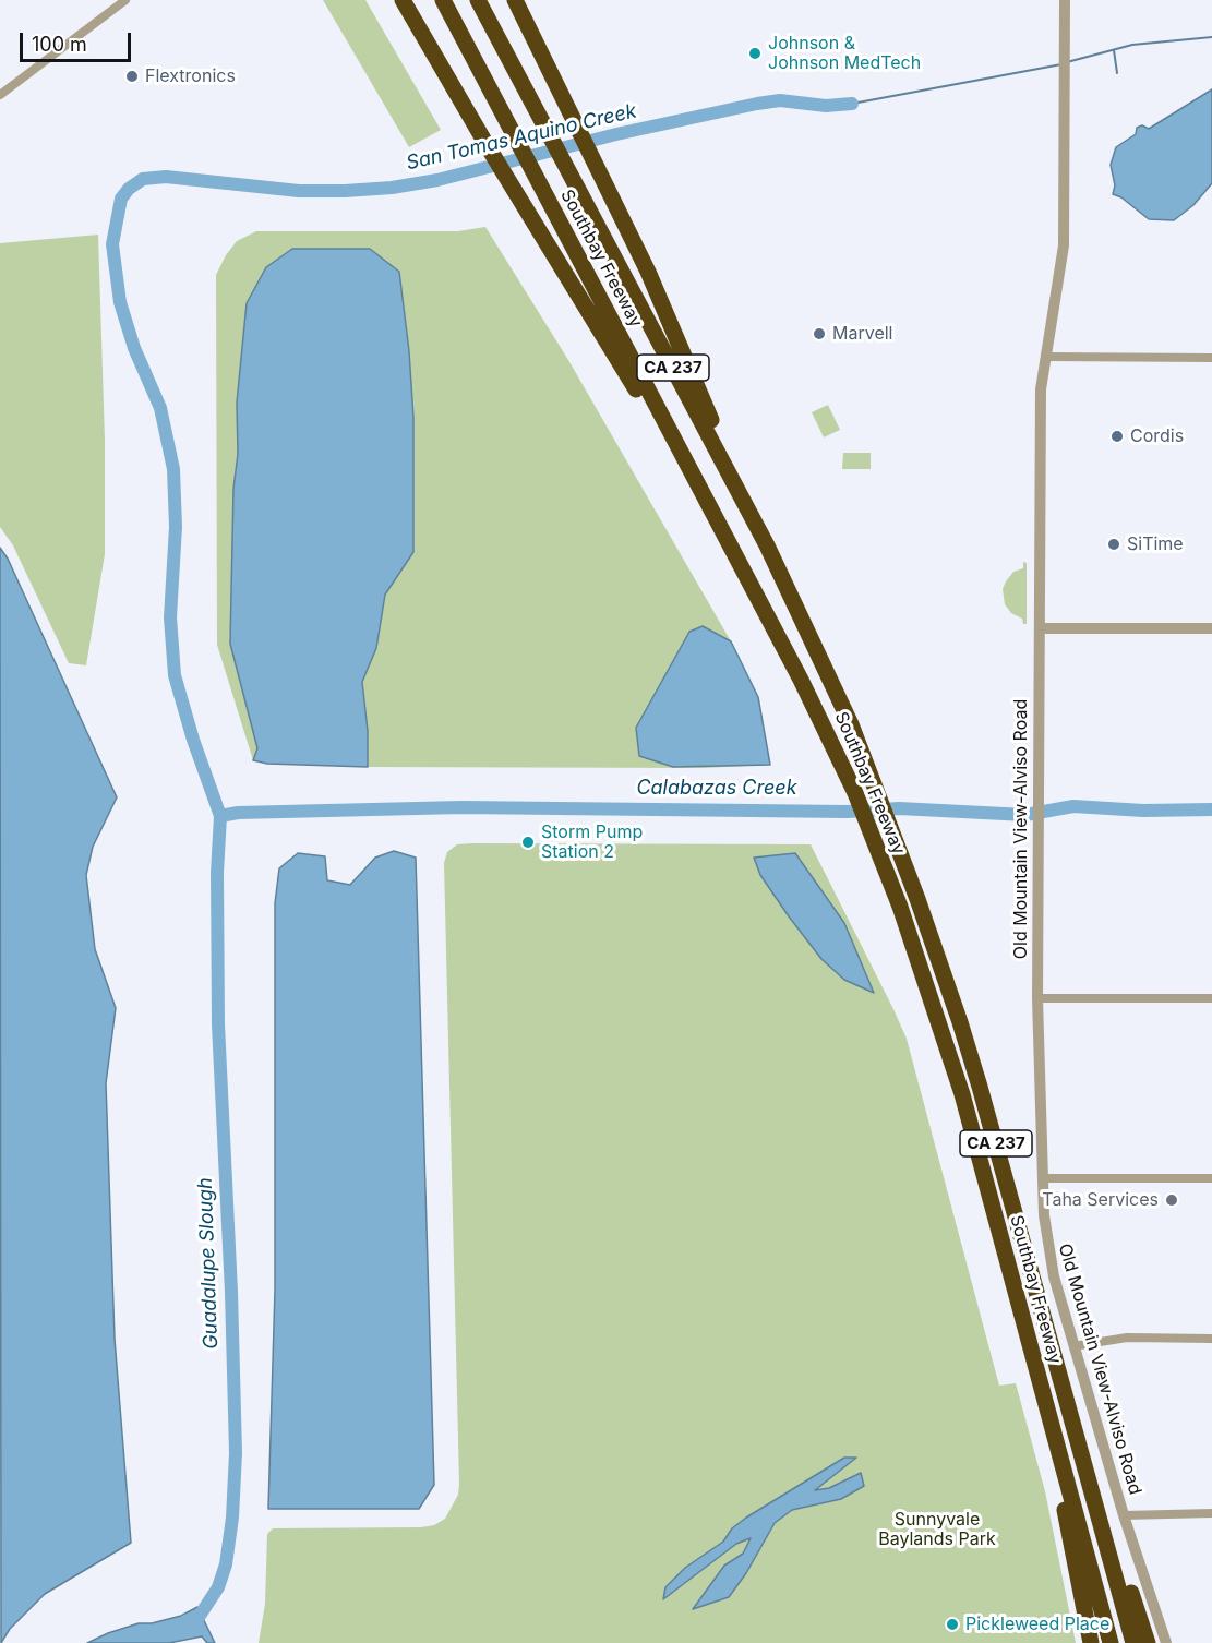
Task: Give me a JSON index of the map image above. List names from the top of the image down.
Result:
{
  "streets": {
    "highway": ["Southbay Freeway", "CA 237"],
    "street": ["Old Mountain View-Alviso Road"]
  },
  "water": ["San Tomas Aquino Creek", "Calabazas Creek", "Guadalupe Slough"],
  "parks": ["Sunnyvale Baylands Park"],
  "places": [
    "Johnson & Johnson MedTech",
    "Flextronics",
    "Marvell",
    "Cordis",
    "SiTime",
    "Storm Pump Station 2",
    "Taha Services",
    "Pickleweed Place"
  ],
  "scale_bar": "100 m"
}
